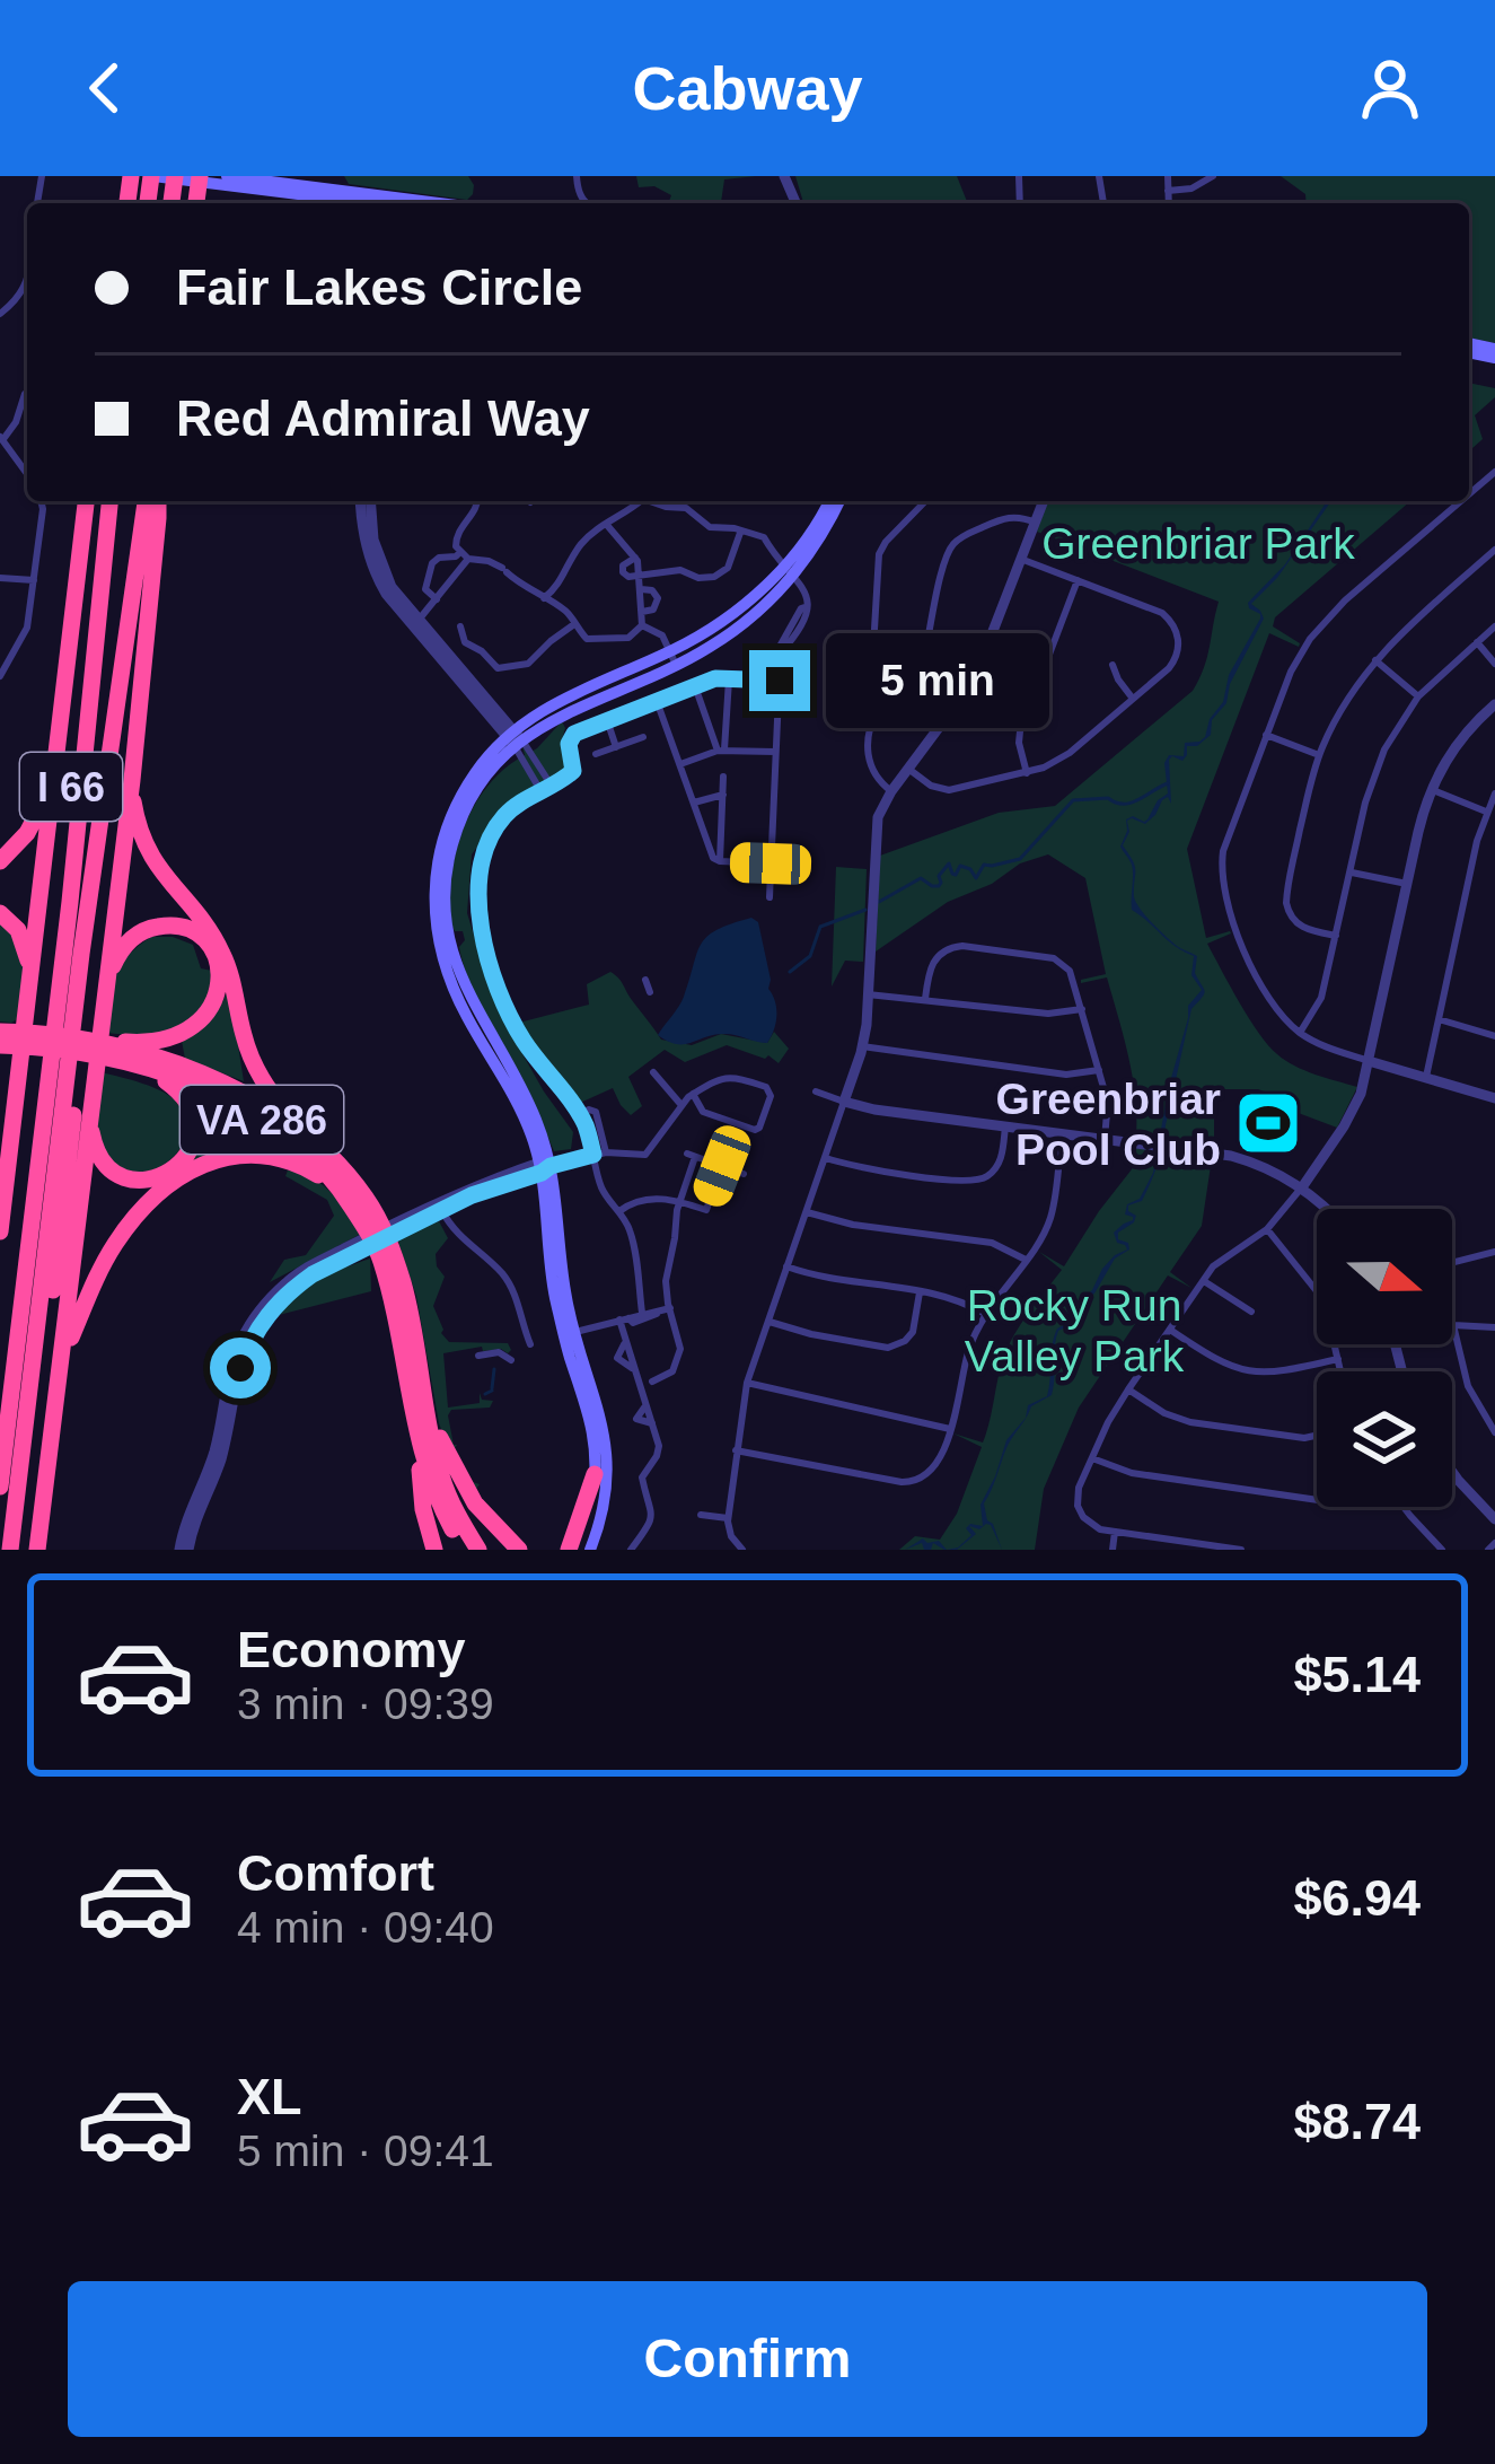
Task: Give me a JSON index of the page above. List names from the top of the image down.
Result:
{
  "streets": {
    "highway": ["I 66", "VA 286"]
  },
  "crossings": [
    ["I 66", "VA 286"]
  ],
  "parks": ["Greenbriar Park", "Rocky Run Valley Park"],
  "places": {
    "sports": ["Greenbriar Pool Club"]
  },
  "north": "right",
  "page": {
    "header": "Cabway",
    "banner": ["Fair Lakes Circle", "Red Admiral Way"],
    "bubble": "5 min",
    "list": [
      {
        "name": "Economy",
        "note": "3 min · 09:39",
        "value": "$5.14"
      },
      {
        "name": "Comfort",
        "note": "4 min · 09:40",
        "value": "$6.94"
      },
      {
        "name": "XL",
        "note": "5 min · 09:41",
        "value": "$8.74"
      }
    ],
    "buttons": "Confirm"
  }
}
